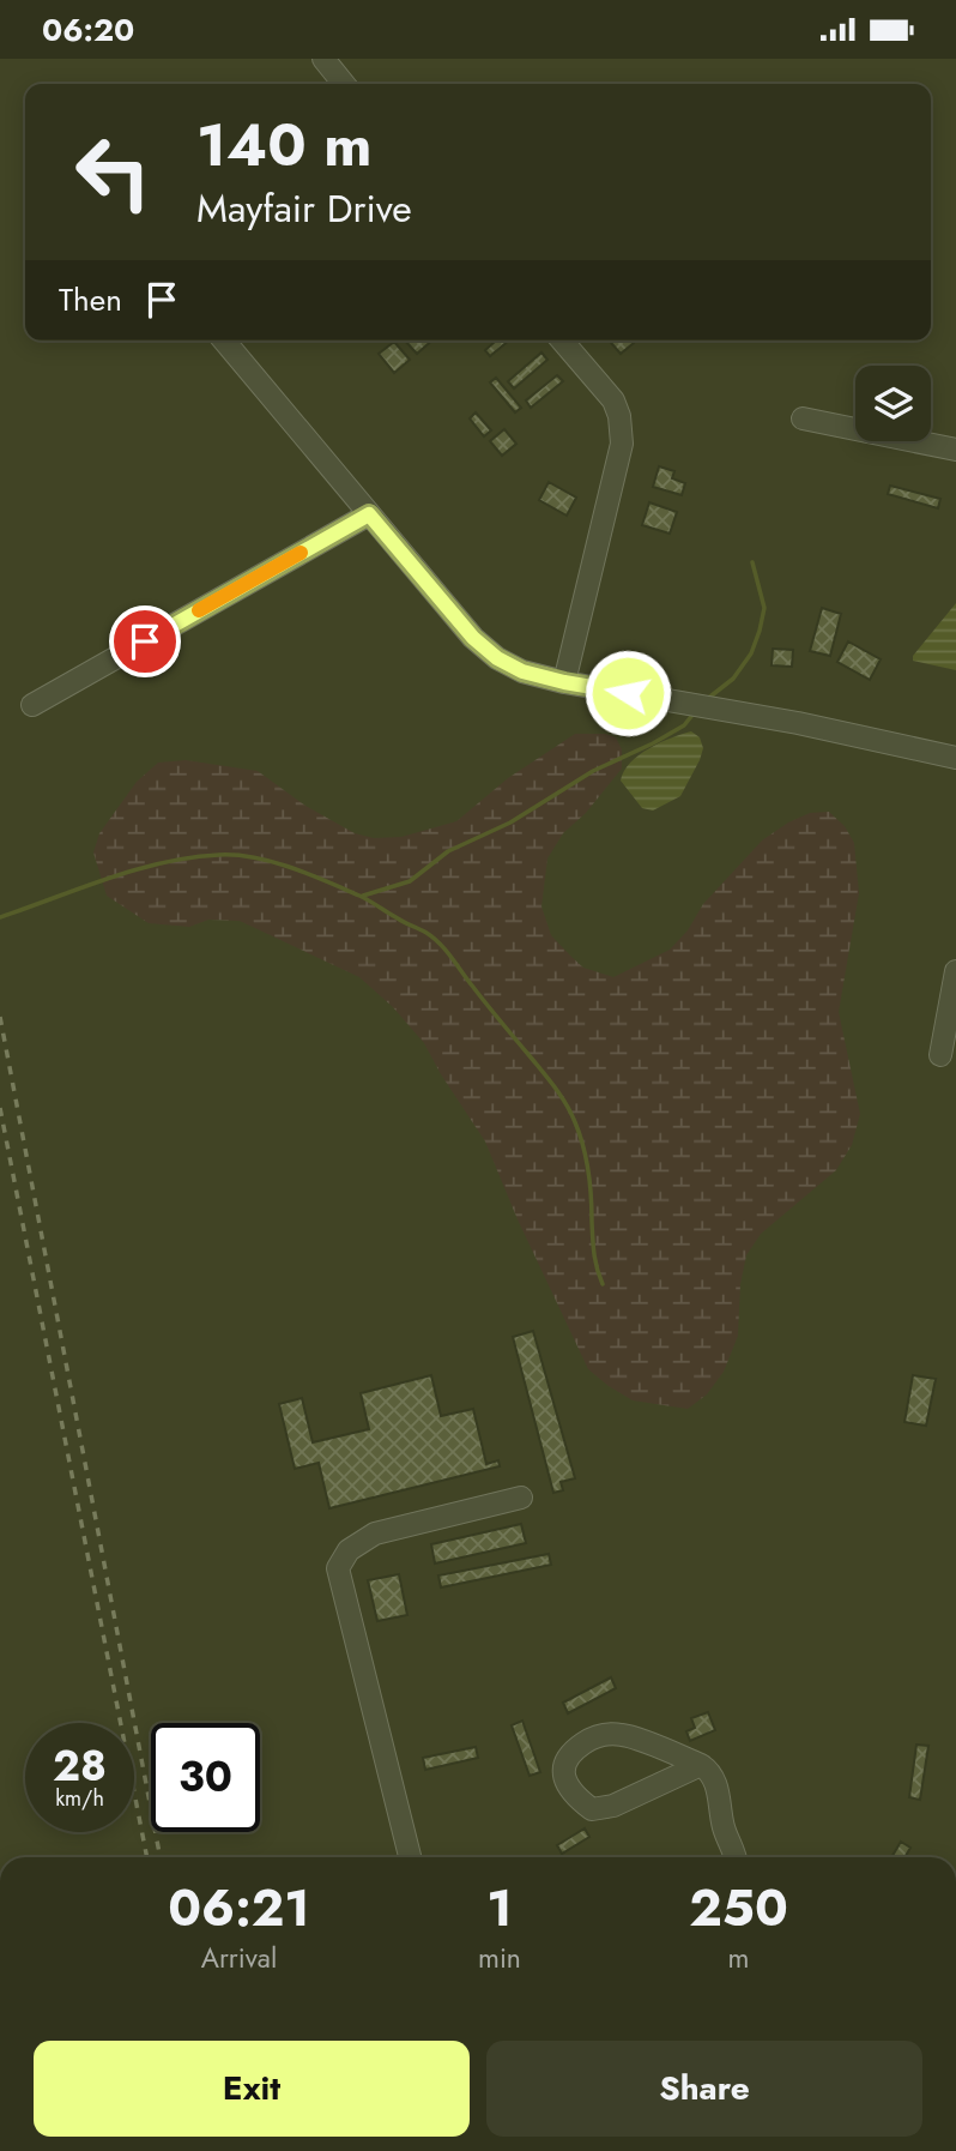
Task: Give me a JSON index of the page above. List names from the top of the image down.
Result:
{
  "page": {
    "status": "06:20",
    "turn": ["140 m", "Mayfair Drive"],
    "then": "Then",
    "speed": "28 km/h",
    "limit": "30",
    "eta": [
      "06:21",
      "Arrival",
      "1",
      "min",
      "250",
      "m"
    ],
    "buttons": ["Exit", "Share"]
  }
}
